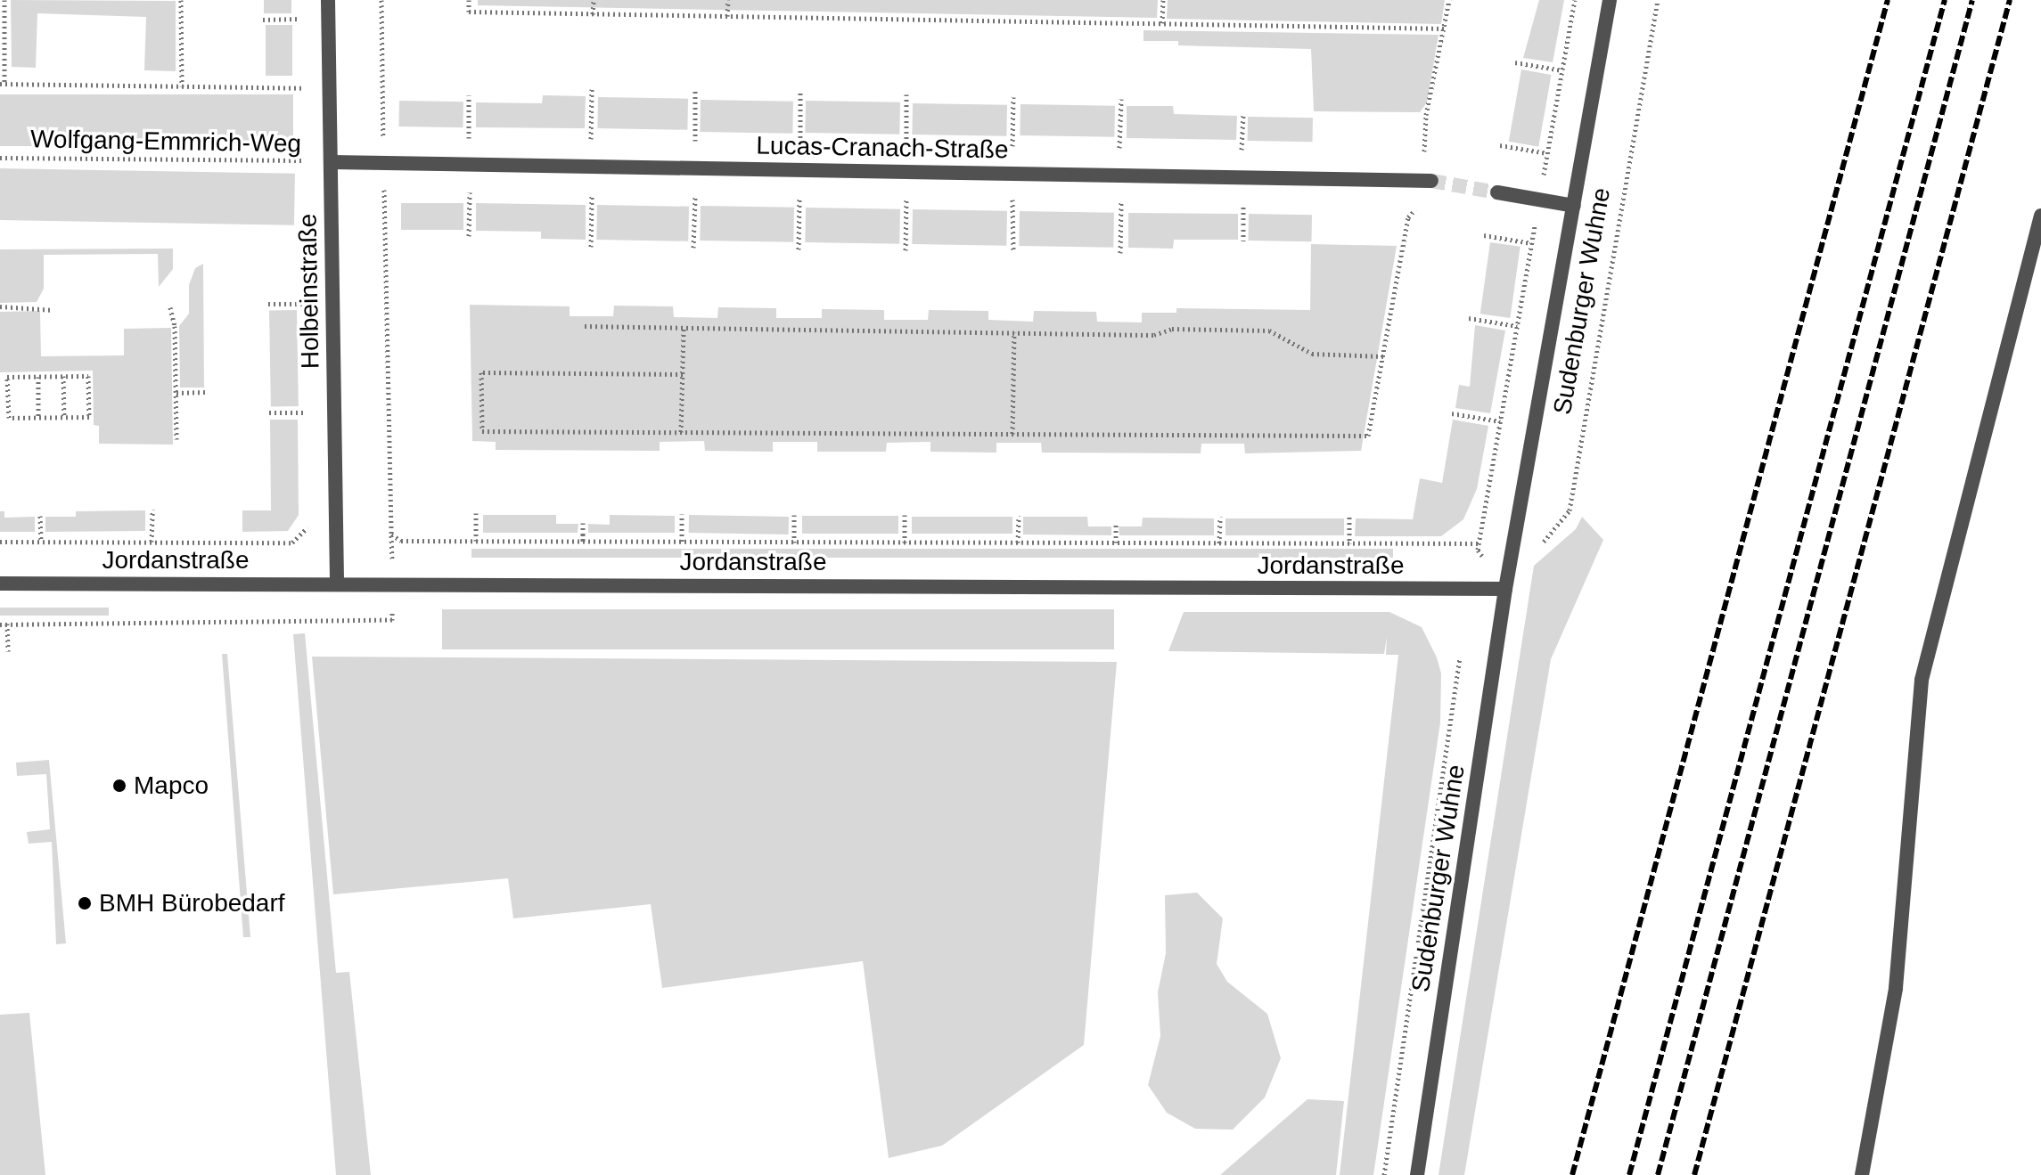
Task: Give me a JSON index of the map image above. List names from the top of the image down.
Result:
{
  "streets": {
    "street": [
      "Lucas-Cranach-Straße",
      "Holbeinstraße",
      "Sudenburger Wuhne",
      "Jordanstraße"
    ],
    "path": ["Wolfgang-Emmrich-Weg"]
  },
  "crossings": [
    ["Wolfgang-Emmrich-Weg", "Lucas-Cranach-Straße"],
    ["Wolfgang-Emmrich-Weg", "Holbeinstraße"],
    ["Lucas-Cranach-Straße", "Holbeinstraße"],
    ["Lucas-Cranach-Straße", "Jordanstraße"],
    ["Holbeinstraße", "Jordanstraße"],
    ["Sudenburger Wuhne", "Jordanstraße"]
  ],
  "places": ["Mapco", "BMH Bürobedarf"]
}
